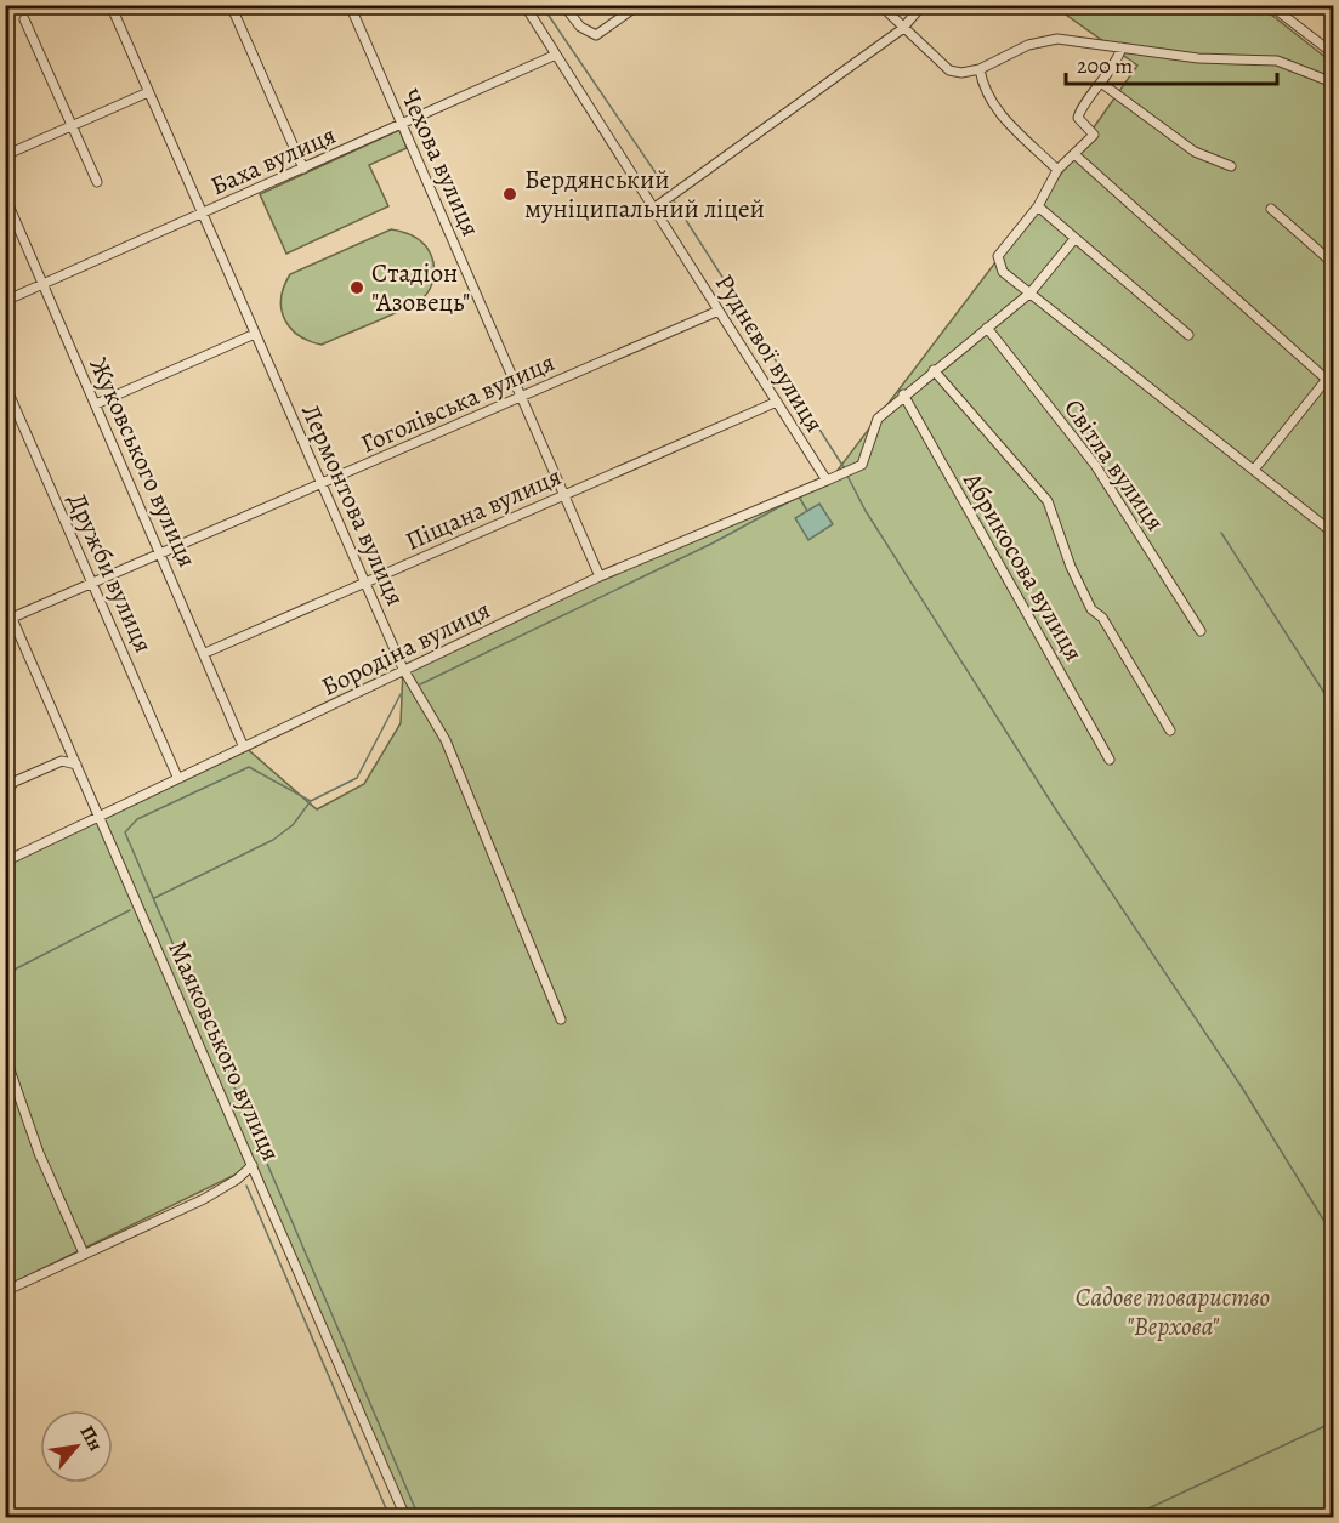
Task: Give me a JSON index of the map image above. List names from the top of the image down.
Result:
{
  "streets": {
    "street": [
      "Баха вулиця",
      "Чехова вулиця",
      "Руднєвої вулиця",
      "Гоголівська вулиця",
      "Жуковського вулиця",
      "Світла вулиця",
      "Лермонтова вулиця",
      "Піщана вулиця",
      "Абрикосова вулиця",
      "Дружби вулиця",
      "Бородіна вулиця",
      "Маяковського вулиця"
    ]
  },
  "crossings": [
    ["Баха вулиця", "Чехова вулиця"],
    ["Баха вулиця", "Руднєвої вулиця"],
    ["Баха вулиця", "Жуковського вулиця"],
    ["Баха вулиця", "Лермонтова вулиця"],
    ["Чехова вулиця", "Гоголівська вулиця"],
    ["Чехова вулиця", "Піщана вулиця"],
    ["Чехова вулиця", "Бородіна вулиця"],
    ["Руднєвої вулиця", "Гоголівська вулиця"],
    ["Руднєвої вулиця", "Піщана вулиця"],
    ["Руднєвої вулиця", "Бородіна вулиця"],
    ["Гоголівська вулиця", "Жуковського вулиця"],
    ["Гоголівська вулиця", "Лермонтова вулиця"],
    ["Гоголівська вулиця", "Дружби вулиця"],
    ["Гоголівська вулиця", "Маяковського вулиця"],
    ["Жуковського вулиця", "Піщана вулиця"],
    ["Жуковського вулиця", "Бородіна вулиця"],
    ["Лермонтова вулиця", "Піщана вулиця"],
    ["Лермонтова вулиця", "Бородіна вулиця"],
    ["Дружби вулиця", "Бородіна вулиця"],
    ["Бородіна вулиця", "Маяковського вулиця"]
  ],
  "parks": ["Садове товариство \"Верхова\""],
  "places": ["Бердянський муніципальний ліцей", "Стадіон \"Азовець\""],
  "scale_bar": "200 m",
  "north": "top right"
}
